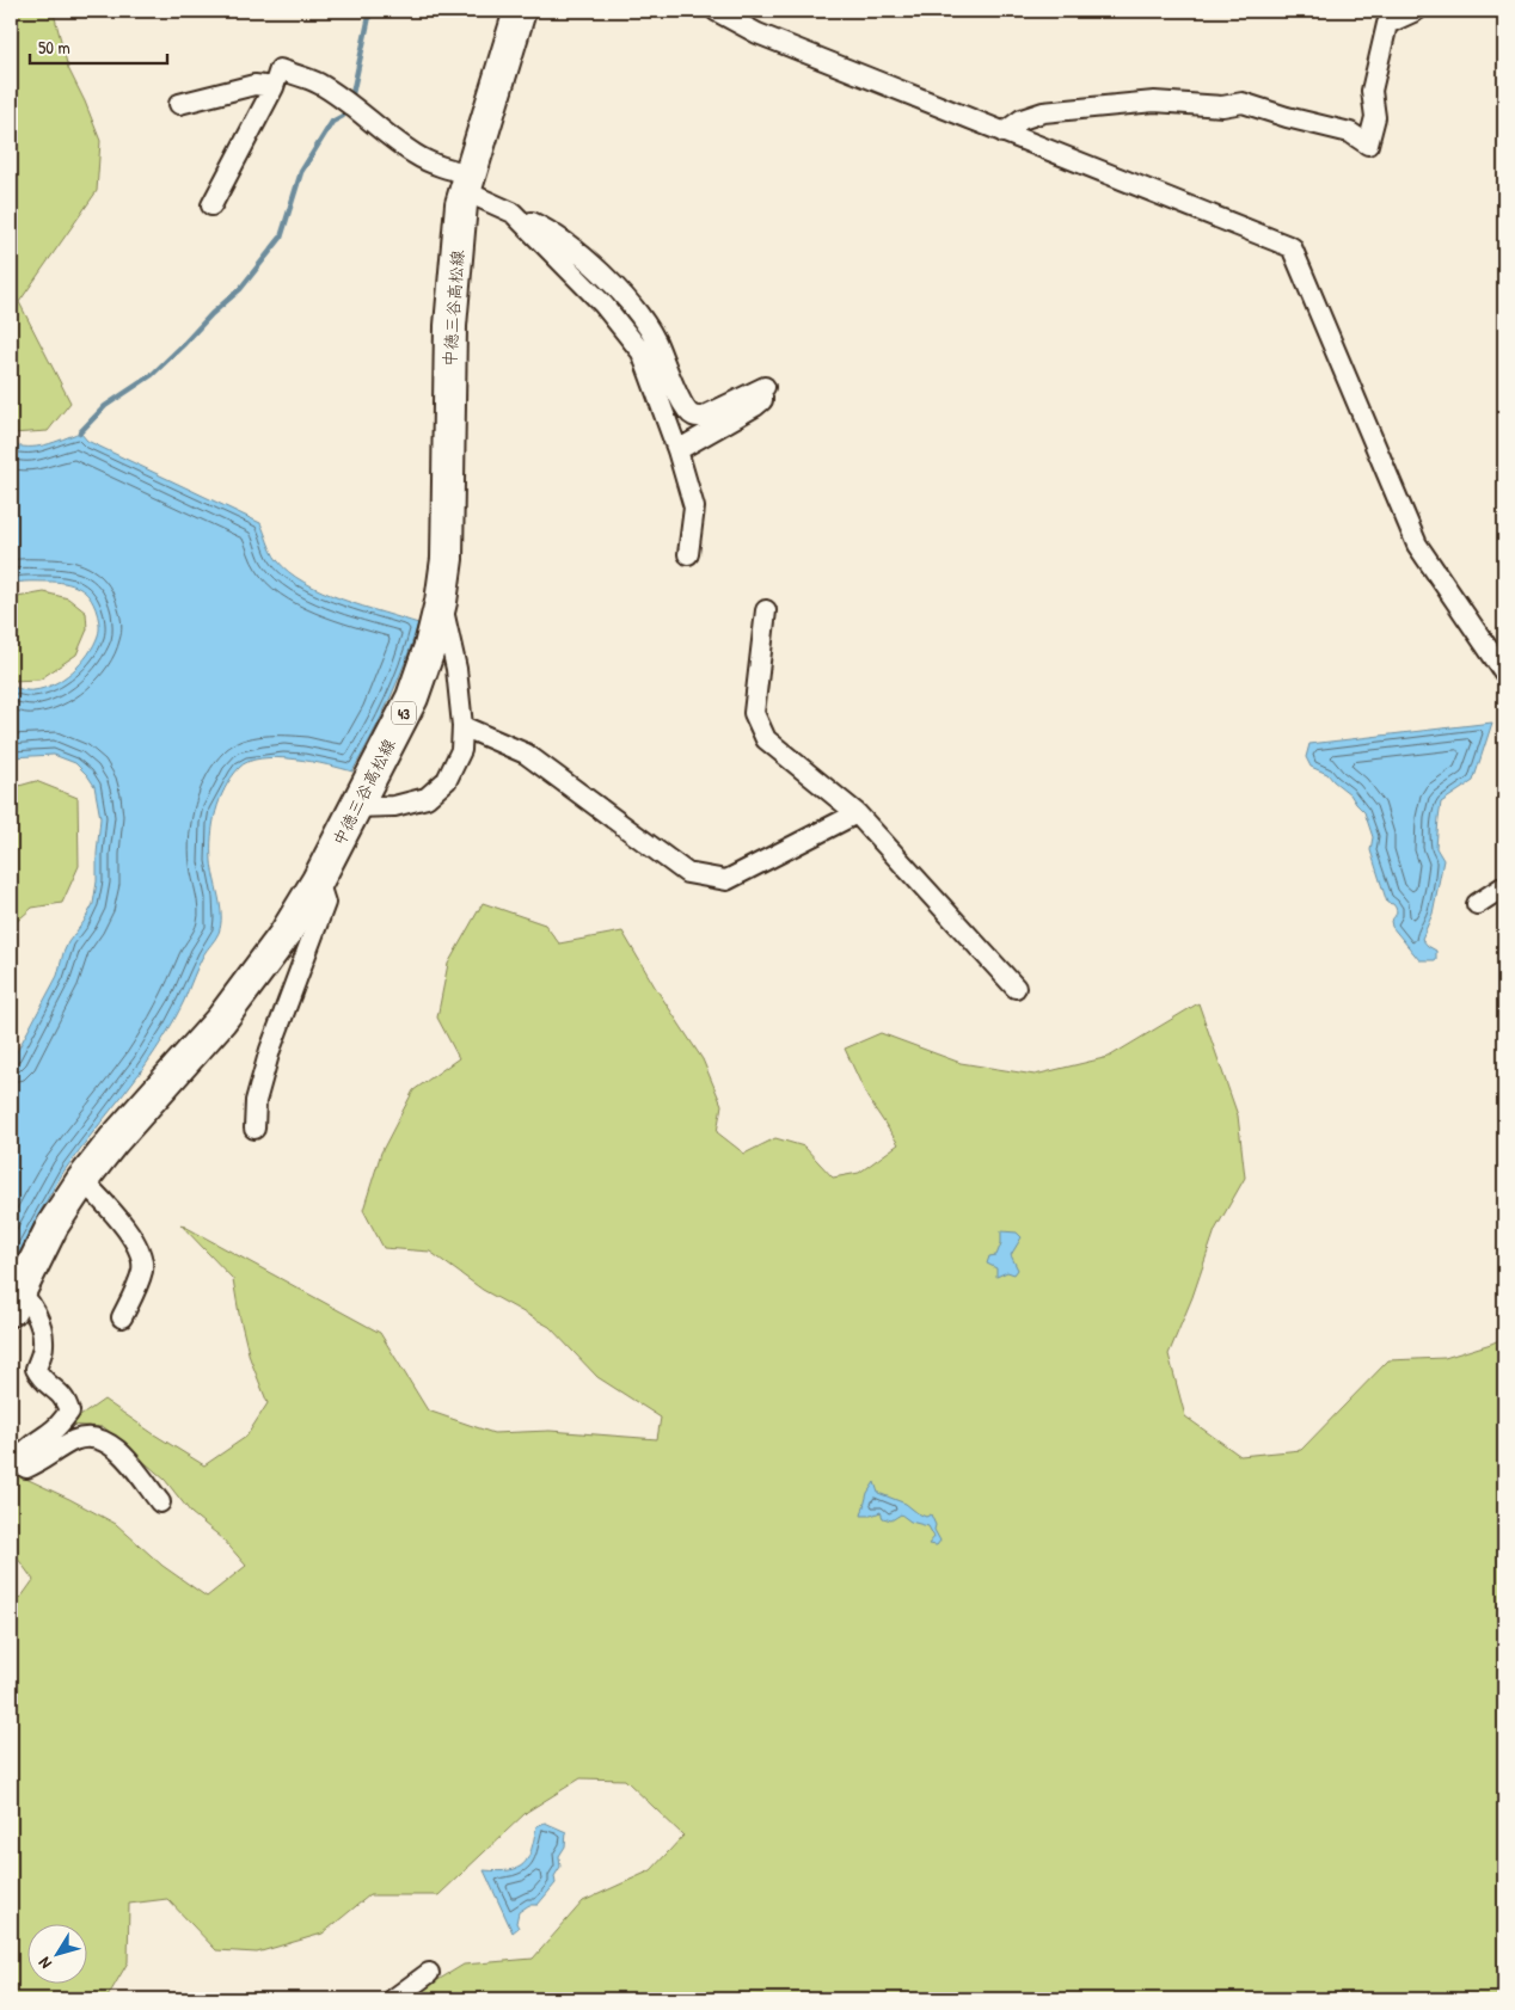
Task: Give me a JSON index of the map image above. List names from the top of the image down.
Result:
{
  "streets": {
    "main road": ["中徳三谷高松線", "43"]
  },
  "scale_bar": "50 m",
  "north": "bottom left"
}
